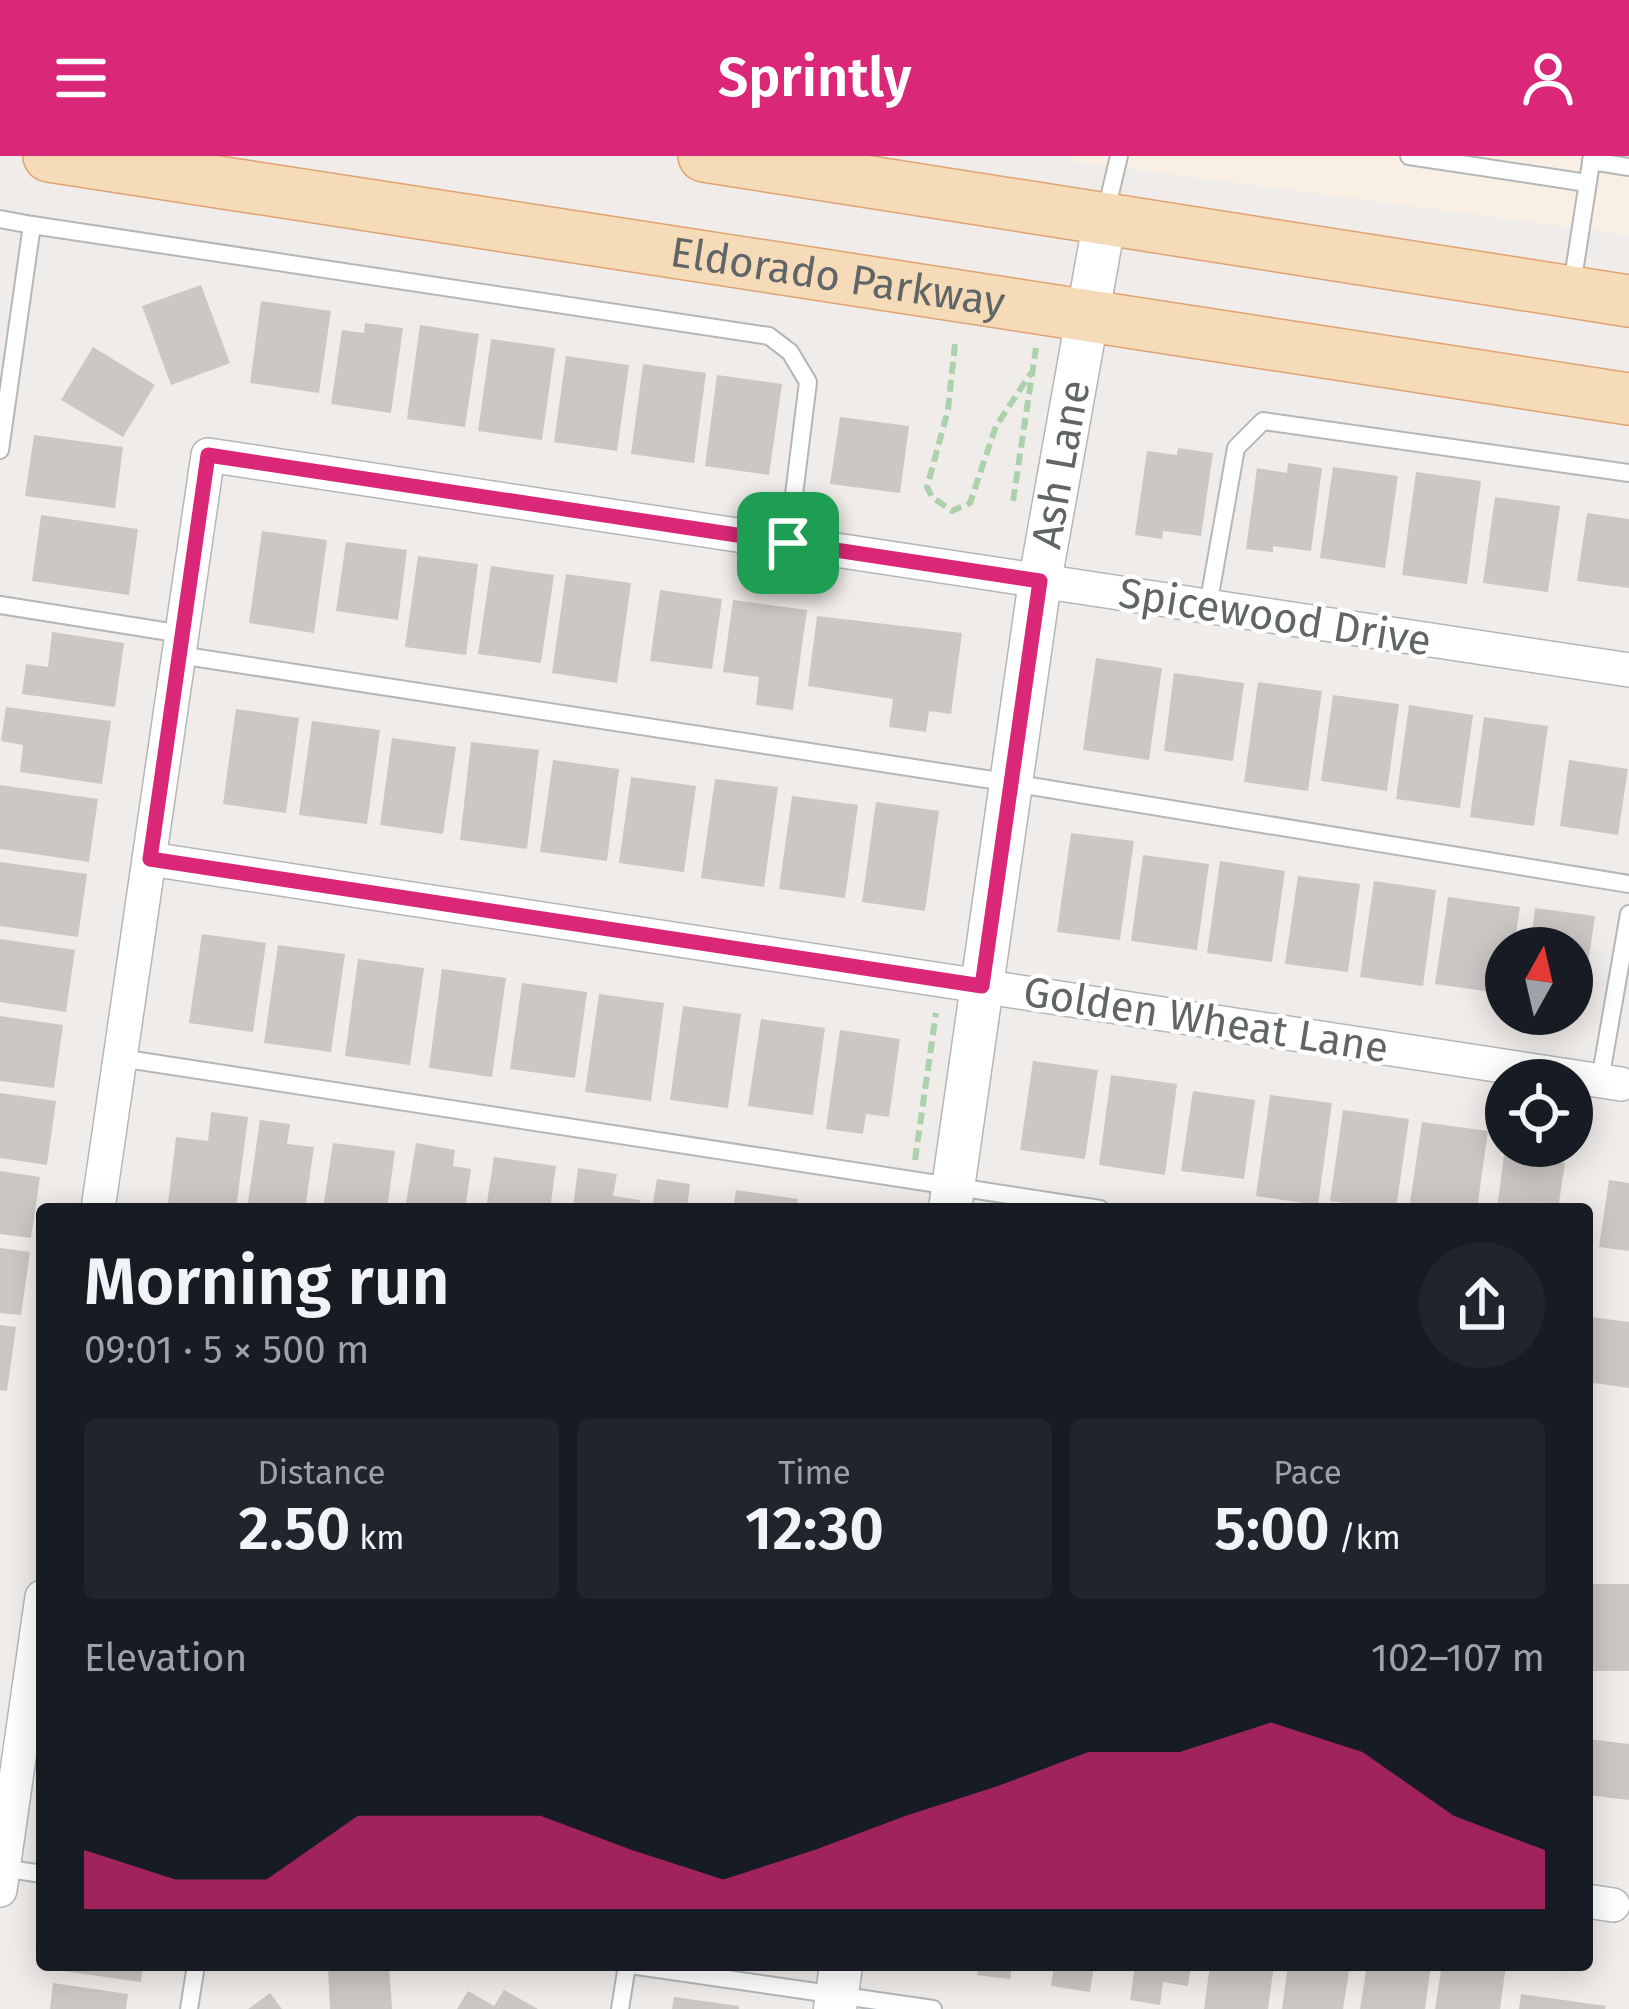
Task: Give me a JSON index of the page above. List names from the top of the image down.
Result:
{
  "streets": {
    "main road": ["Eldorado Parkway"],
    "street": ["Ash Lane", "Spicewood Drive", "Golden Wheat Lane"]
  },
  "crossings": [
    ["Eldorado Parkway", "Ash Lane"],
    ["Ash Lane", "Spicewood Drive"],
    ["Ash Lane", "Golden Wheat Lane"]
  ],
  "north": "top",
  "page": {
    "header": "Sprintly",
    "heading": ["Morning run", "09:01 · 5 × 500 m"],
    "stats": [
      ["Distance", "2.50 km"],
      ["Time", "12:30"],
      ["Pace", "5:00 /km"]
    ],
    "chart": ["Elevation", "102–107 m"]
  }
}
